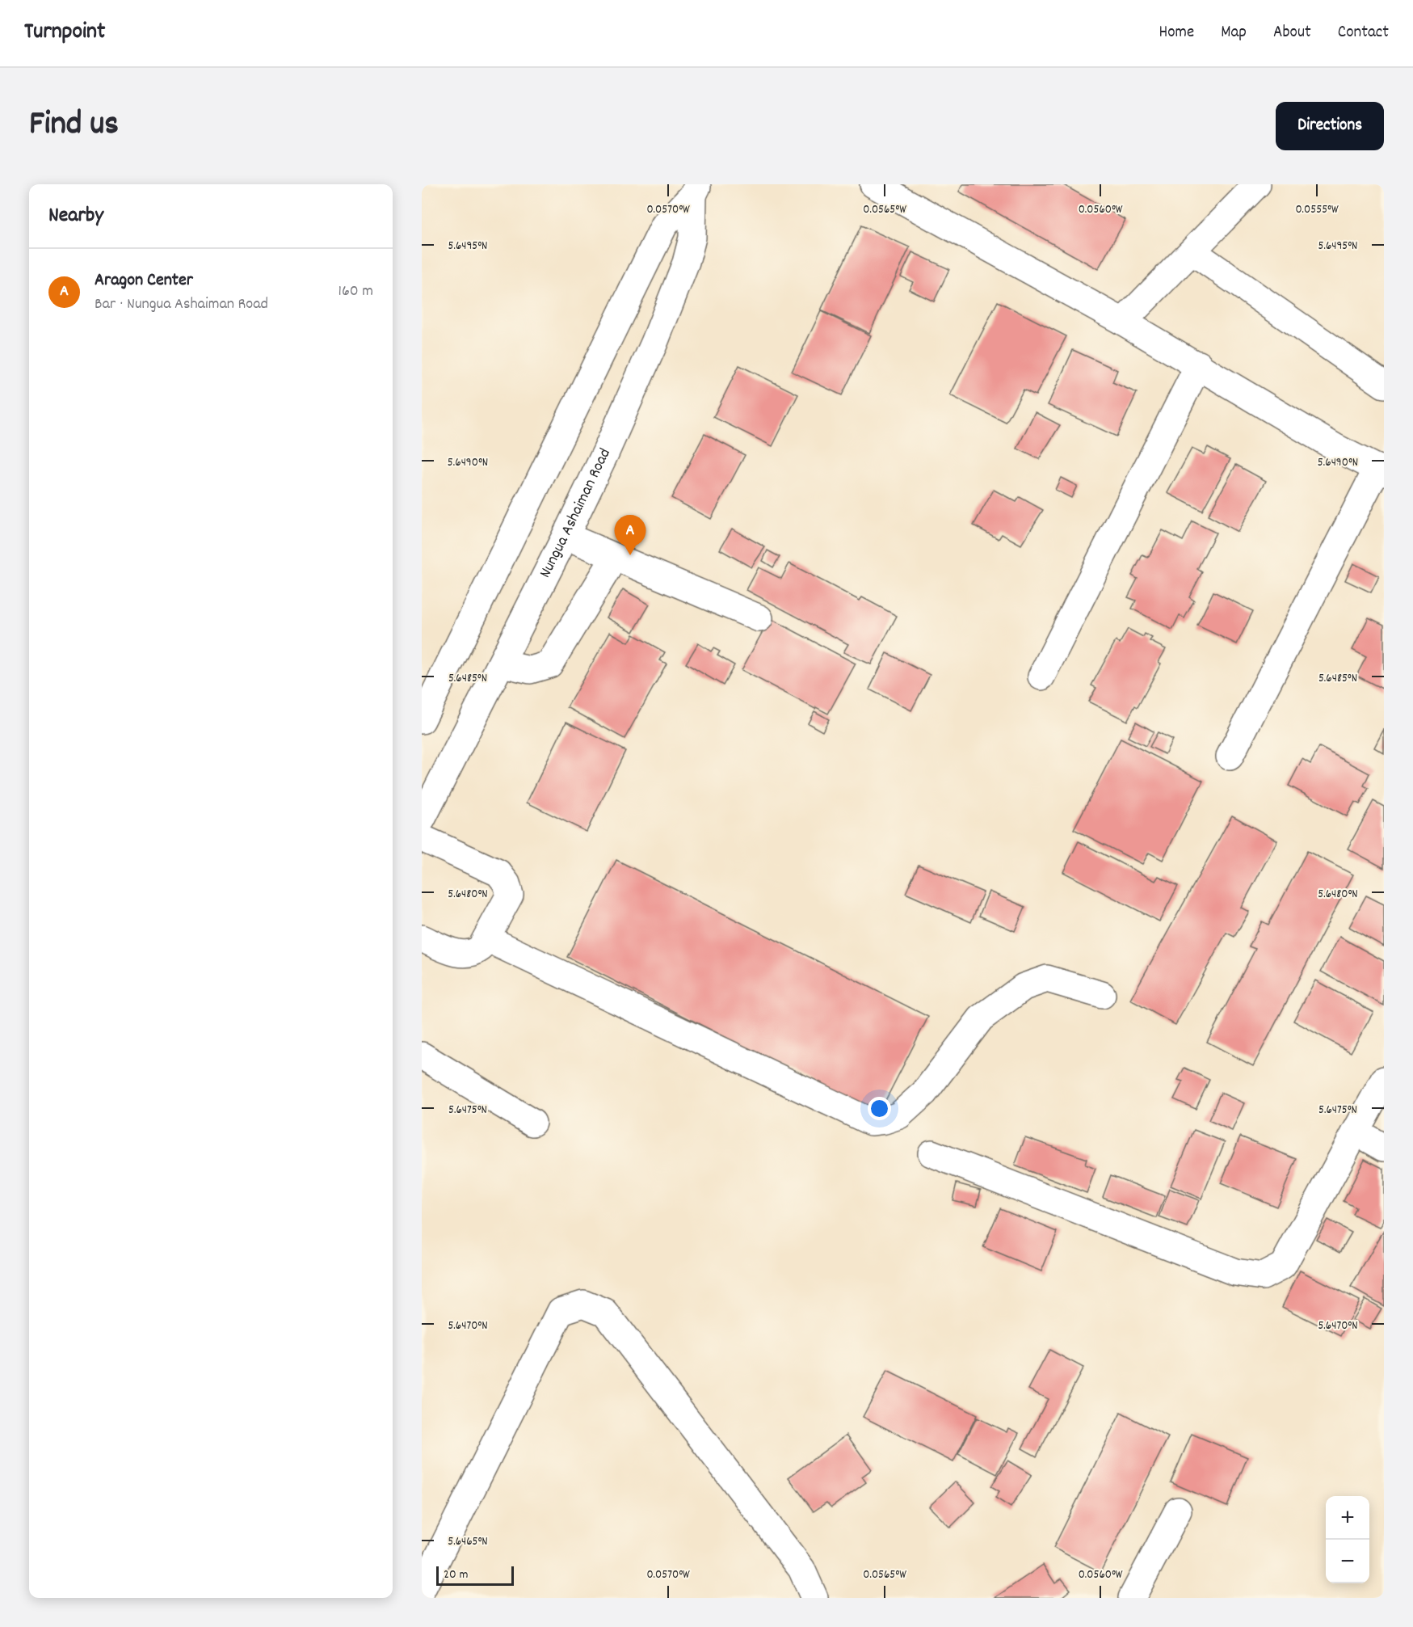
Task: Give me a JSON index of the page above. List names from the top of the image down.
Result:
{
  "streets": {
    "street": ["Nungua Ashaiman Road"]
  },
  "scale_bar": "20 m",
  "page": {
    "header": "Turnpoint",
    "nav": [
      "Home",
      "Map",
      "About",
      "Contact"
    ],
    "title": "Find us",
    "buttons": "Directions",
    "heading": "Nearby",
    "list": [
      {
        "mark": "A",
        "name": "Aragon Center",
        "note": "Bar · Nungua Ashaiman Road",
        "value": "160 m"
      }
    ],
    "pins": "A",
    "map_buttons": ["+", "−"],
    "scale": "20 m"
  },
  "coordinates": [
    "0.0570°W",
    "0.0565°W",
    "0.0560°W",
    "0.0555°W",
    "5.6495°N",
    "5.6490°N",
    "5.6485°N",
    "5.6480°N",
    "5.6475°N",
    "5.6470°N",
    "5.6465°N"
  ]
}
